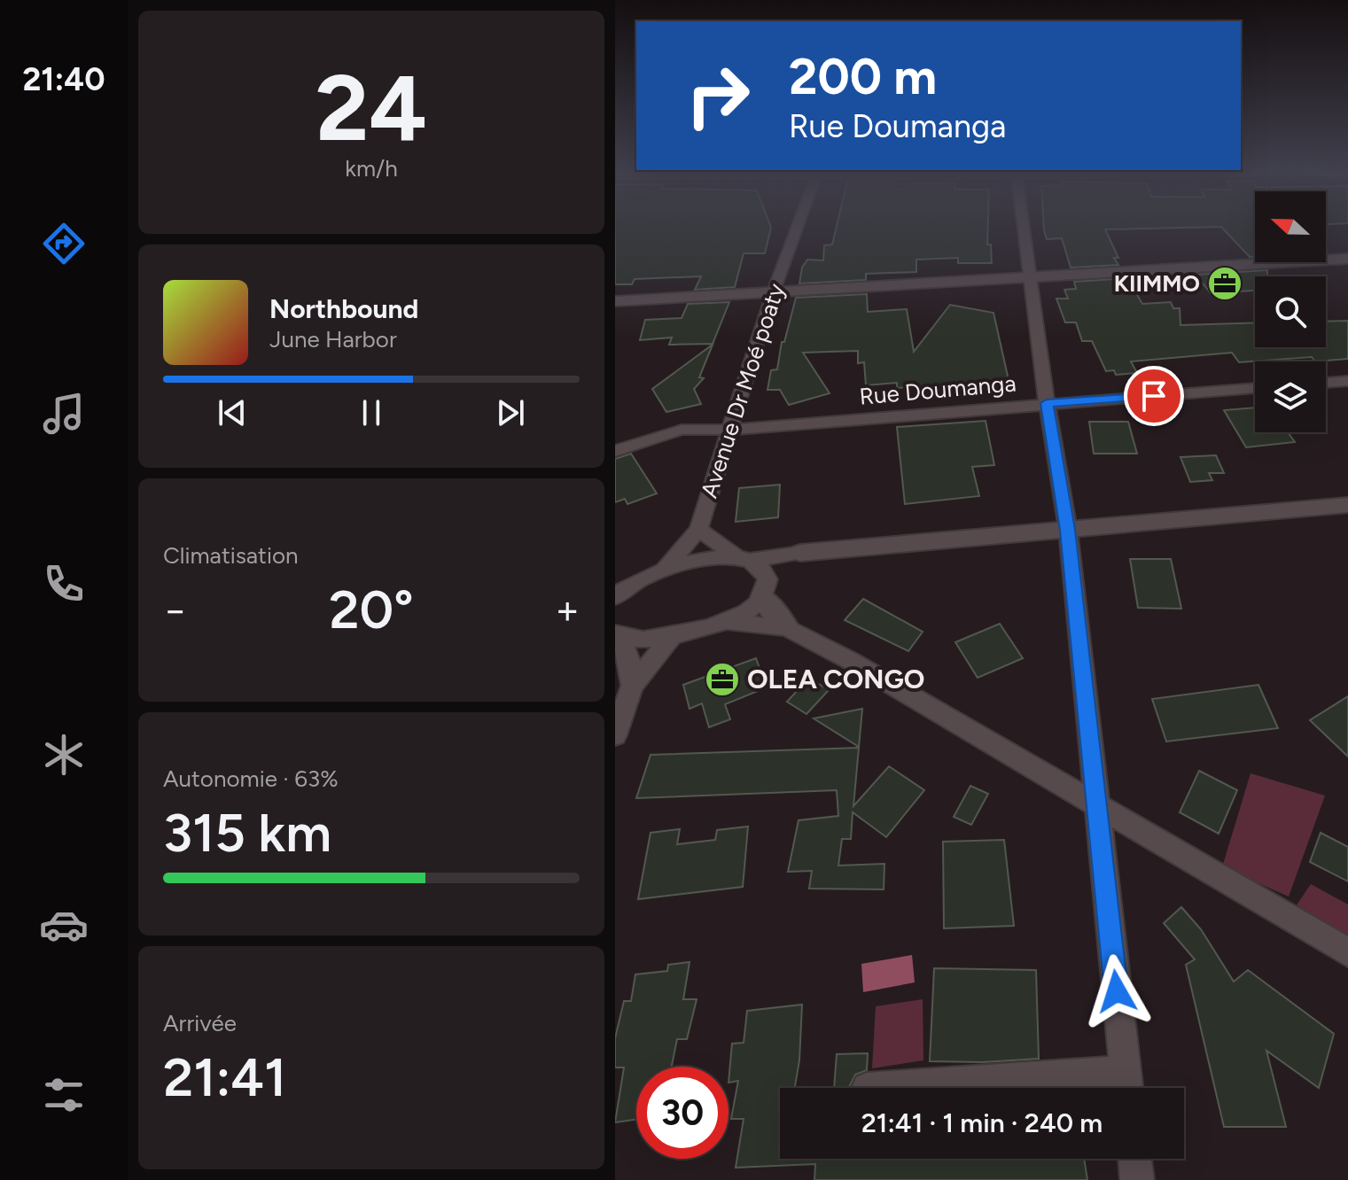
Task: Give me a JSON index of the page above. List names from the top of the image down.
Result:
{
  "streets": {
    "street": ["Rue Doumanga", "Avenue Dr Moé poaty"]
  },
  "crossings": [
    ["Rue Doumanga", "Avenue Dr Moé poaty"]
  ],
  "places": {
    "office": ["KIIMMO", "OLEA CONGO"]
  },
  "north": "left",
  "page": {
    "tabs": "21:40",
    "tile": [
      ["24", "km/h"],
      "Climatisation",
      ["Autonomie · 63%", "315 km"],
      ["Arrivée", "21:41"]
    ],
    "turn": ["200 m", "Rue Doumanga"],
    "song": ["Northbound", "June Harbor"],
    "heat": ["−", "20°", "+"],
    "limit": "30",
    "trip": "21:41 · 1 min · 240 m"
  }
}
